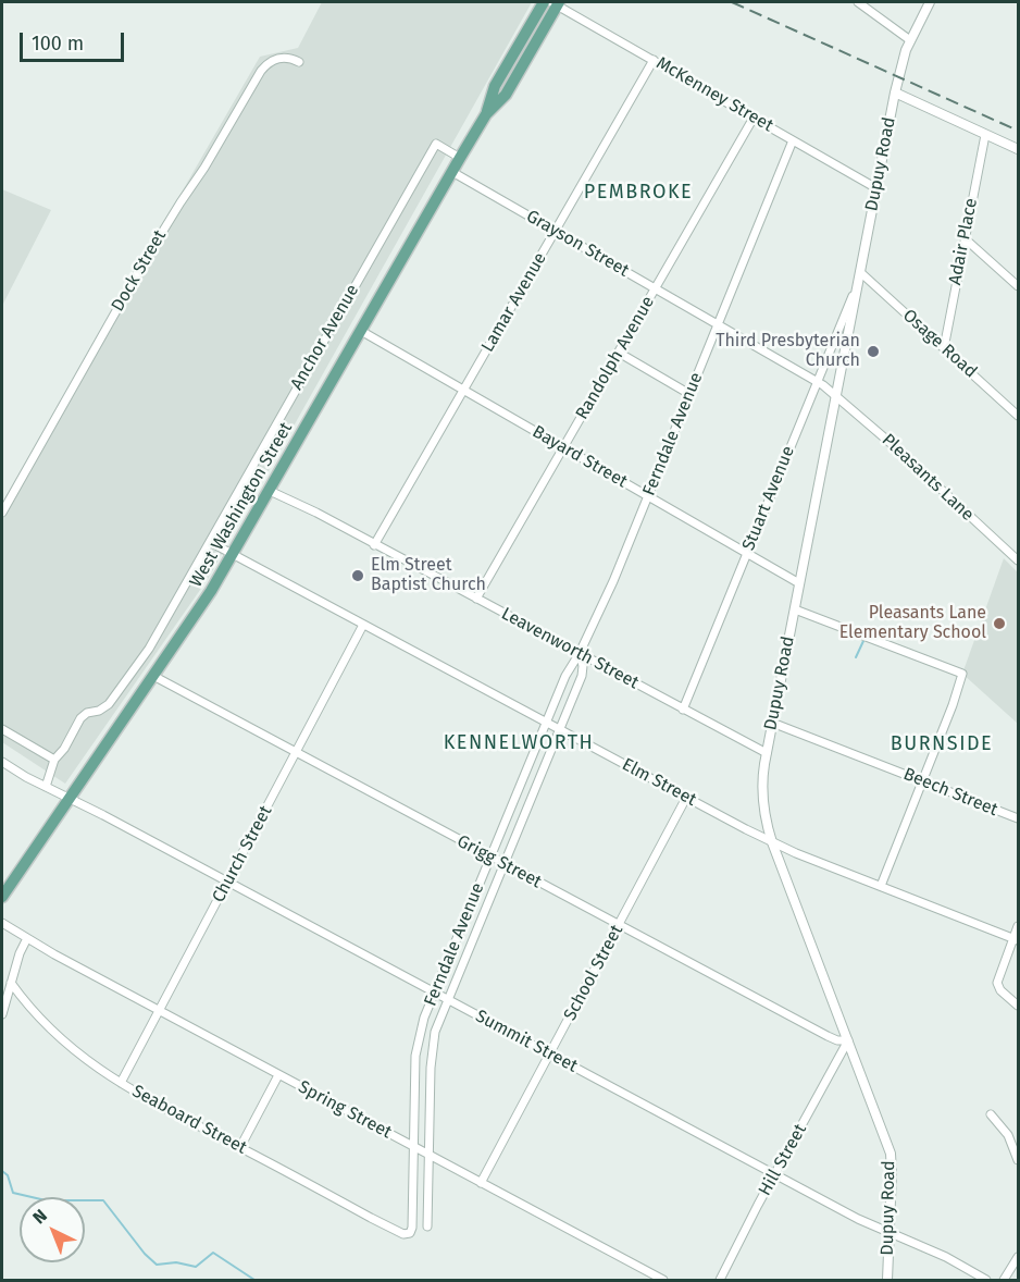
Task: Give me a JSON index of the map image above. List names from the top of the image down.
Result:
{
  "streets": {
    "main road": ["West Washington Street"],
    "street": [
      "McKenney Street",
      "Dupuy Road",
      "Adair Place",
      "Grayson Street",
      "Dock Street",
      "Lamar Avenue",
      "Anchor Avenue",
      "Osage Road",
      "Randolph Avenue",
      "Ferndale Avenue",
      "Bayard Street",
      "Pleasants Lane",
      "Stuart Avenue",
      "Leavenworth Street",
      "Elm Street",
      "Beech Street",
      "Church Street",
      "Grigg Street",
      "School Street",
      "Summit Street",
      "Spring Street",
      "Seaboard Street",
      "Hill Street"
    ]
  },
  "crossings": [
    ["McKenney Street", "Dupuy Road"],
    ["McKenney Street", "Lamar Avenue"],
    ["McKenney Street", "Randolph Avenue"],
    ["McKenney Street", "Ferndale Avenue"],
    ["McKenney Street", "West Washington Street"],
    ["Dupuy Road", "Grayson Street"],
    ["Dupuy Road", "Osage Road"],
    ["Dupuy Road", "Bayard Street"],
    ["Dupuy Road", "Pleasants Lane"],
    ["Dupuy Road", "Stuart Avenue"],
    ["Dupuy Road", "Leavenworth Street"],
    ["Dupuy Road", "Elm Street"],
    ["Dupuy Road", "Beech Street"],
    ["Dupuy Road", "Grigg Street"],
    ["Dupuy Road", "Summit Street"],
    ["Dupuy Road", "Hill Street"],
    ["Adair Place", "Osage Road"],
    ["Grayson Street", "Lamar Avenue"],
    ["Grayson Street", "Randolph Avenue"],
    ["Grayson Street", "Ferndale Avenue"],
    ["Grayson Street", "Pleasants Lane"],
    ["Grayson Street", "Stuart Avenue"],
    ["Grayson Street", "West Washington Street"],
    ["Lamar Avenue", "Bayard Street"],
    ["Lamar Avenue", "Leavenworth Street"],
    ["Anchor Avenue", "West Washington Street"],
    ["Anchor Avenue", "Elm Street"],
    ["Anchor Avenue", "Summit Street"],
    ["Randolph Avenue", "Bayard Street"],
    ["Randolph Avenue", "Leavenworth Street"],
    ["Ferndale Avenue", "Bayard Street"],
    ["Ferndale Avenue", "Leavenworth Street"],
    ["Ferndale Avenue", "Elm Street"],
    ["Ferndale Avenue", "Grigg Street"],
    ["Ferndale Avenue", "Summit Street"],
    ["Ferndale Avenue", "Spring Street"],
    ["Ferndale Avenue", "Seaboard Street"],
    ["Bayard Street", "Stuart Avenue"],
    ["Bayard Street", "West Washington Street"],
    ["Stuart Avenue", "Leavenworth Street"],
    ["West Washington Street", "Leavenworth Street"],
    ["West Washington Street", "Elm Street"],
    ["West Washington Street", "Grigg Street"],
    ["West Washington Street", "Summit Street"],
    ["Elm Street", "Church Street"],
    ["Elm Street", "School Street"],
    ["Church Street", "Grigg Street"],
    ["Church Street", "Summit Street"],
    ["Church Street", "Spring Street"],
    ["Church Street", "Seaboard Street"],
    ["Grigg Street", "School Street"],
    ["Grigg Street", "Hill Street"],
    ["School Street", "Summit Street"],
    ["School Street", "Spring Street"],
    ["Summit Street", "Hill Street"]
  ],
  "districts": ["PEMBROKE", "KENNELWORTH", "BURNSIDE"],
  "places": ["Third Presbyterian Church", "Elm Street Baptist Church", "Pleasants Lane Elementary School"],
  "scale_bar": "100 m",
  "north": "top left"
}
